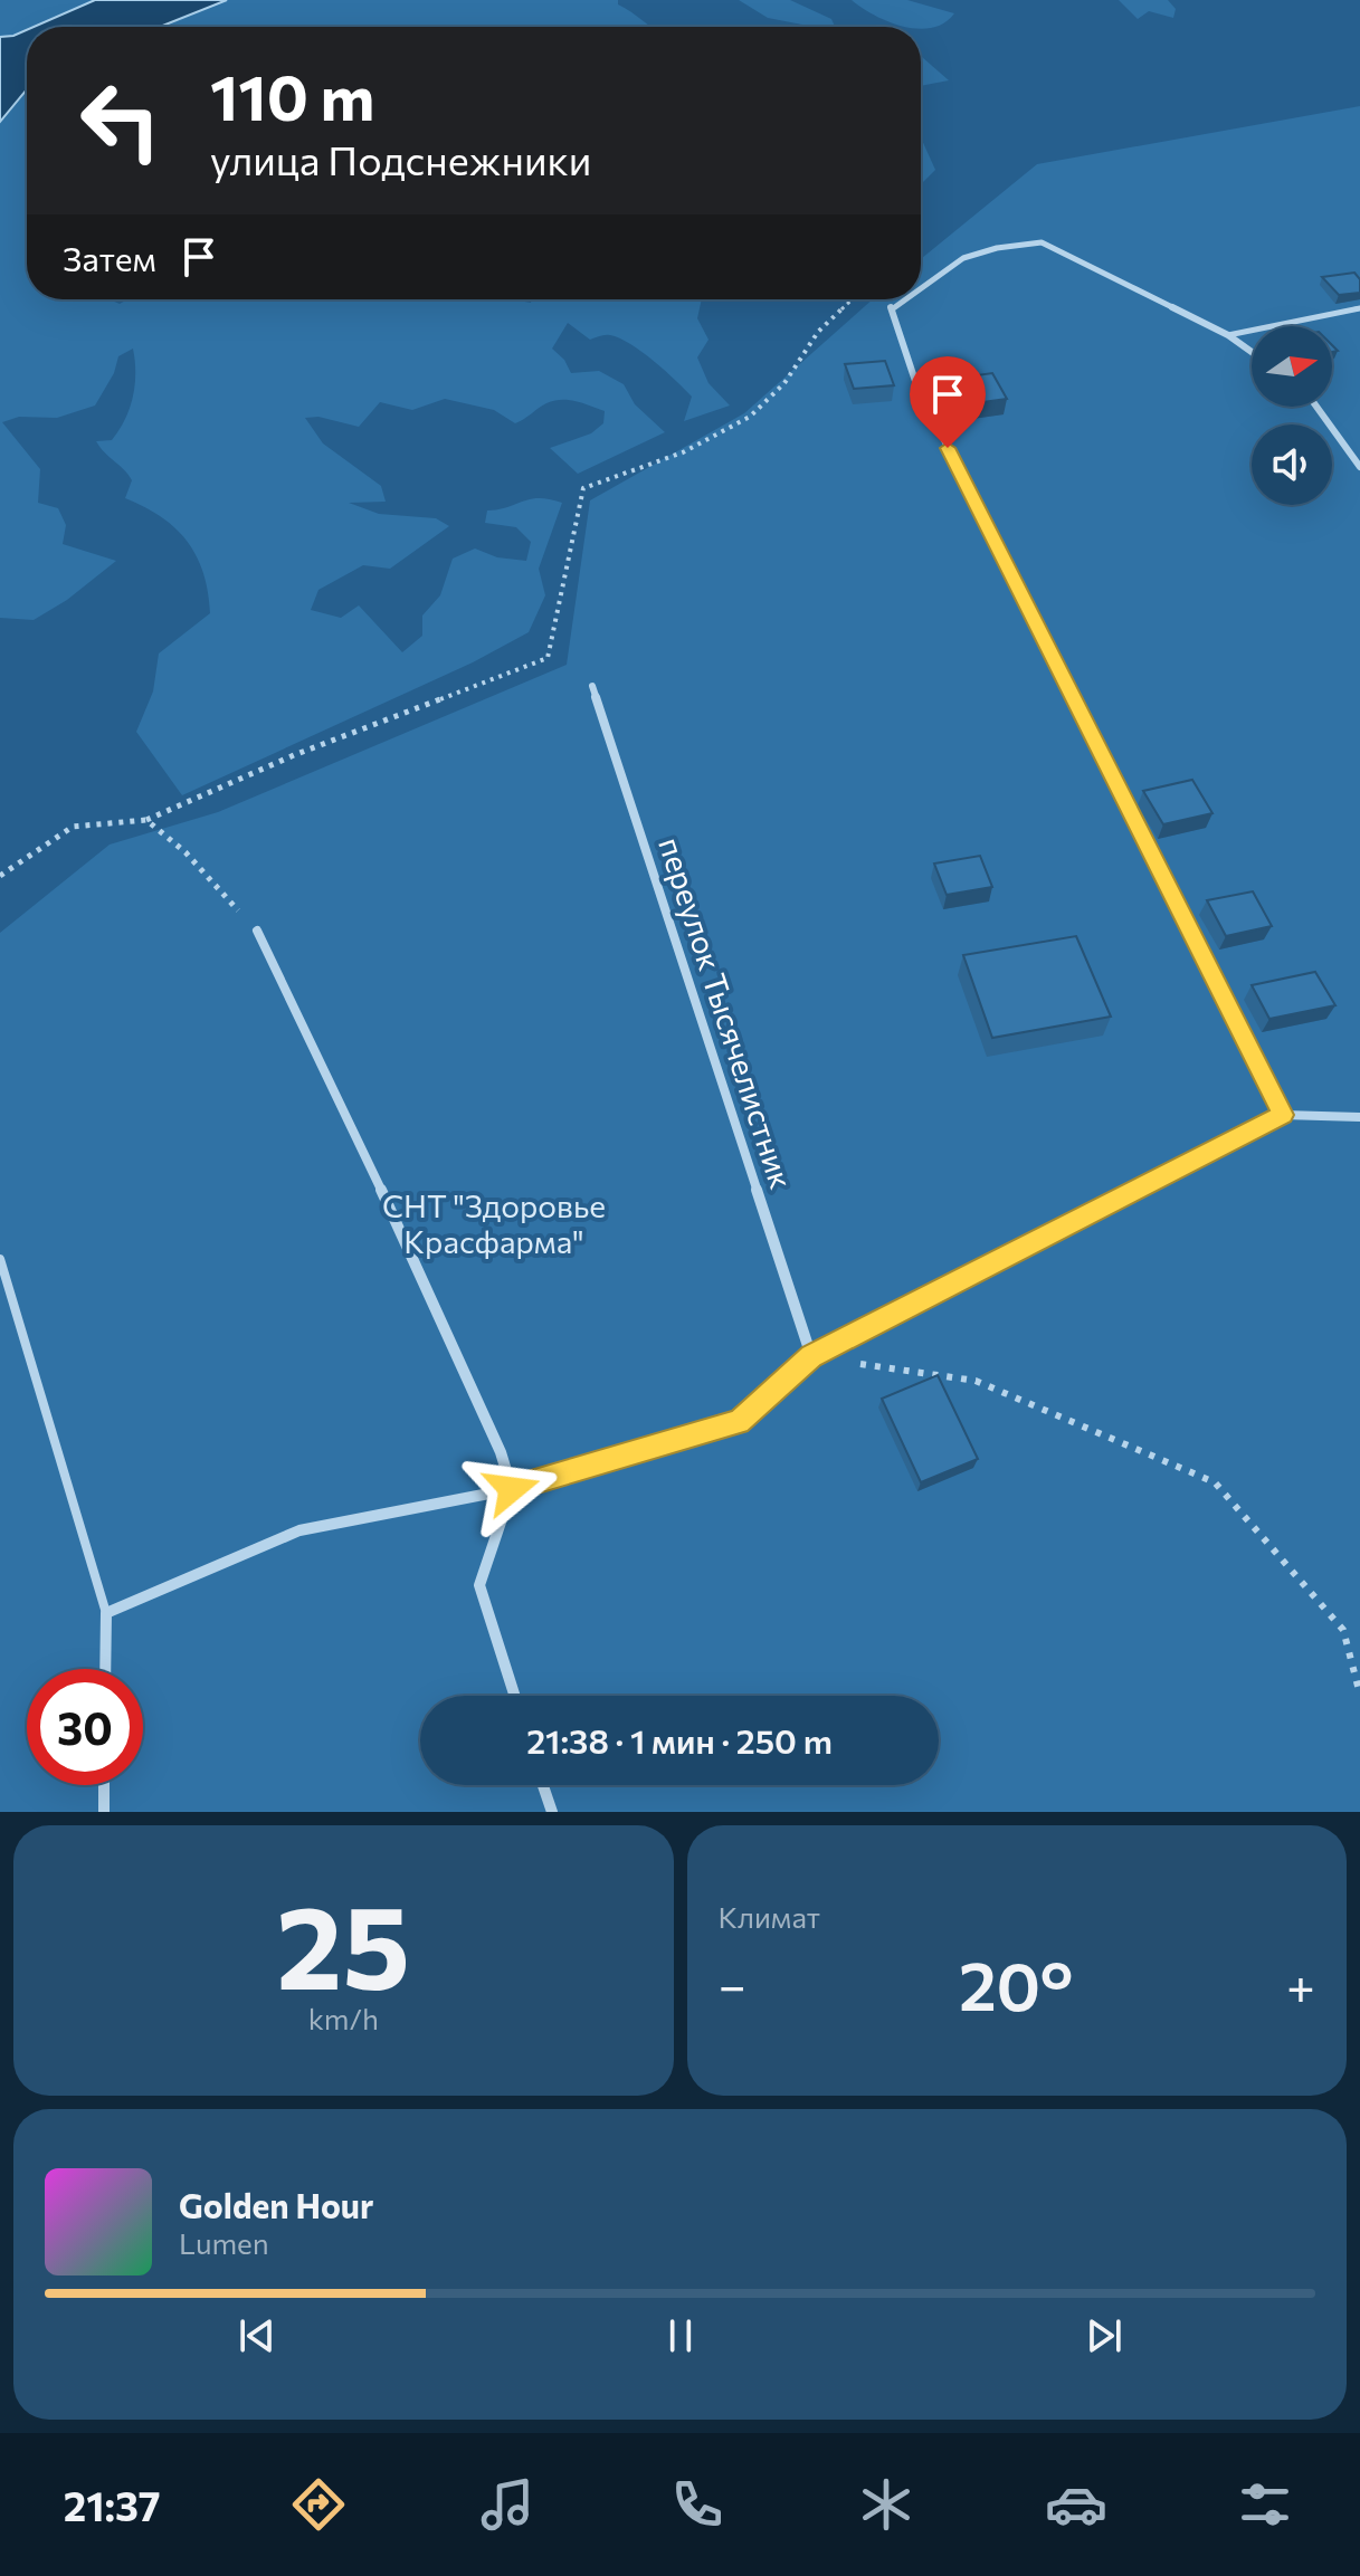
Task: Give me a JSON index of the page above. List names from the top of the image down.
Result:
{
  "streets": {
    "street": ["переулок Тысячелистник"]
  },
  "parks": ["СНТ \"Здоровье Красфарма\""],
  "north": "right",
  "page": {
    "turn": ["110 m", "улица Подснежники"],
    "then": "Затем",
    "limit": "30",
    "trip": "21:38 · 1 мин · 250 m",
    "tile": [
      ["25", "km/h"],
      "Климат"
    ],
    "heat": ["−", "20°", "+"],
    "song": ["Golden Hour", "Lumen"],
    "tabs": "21:37"
  }
}
